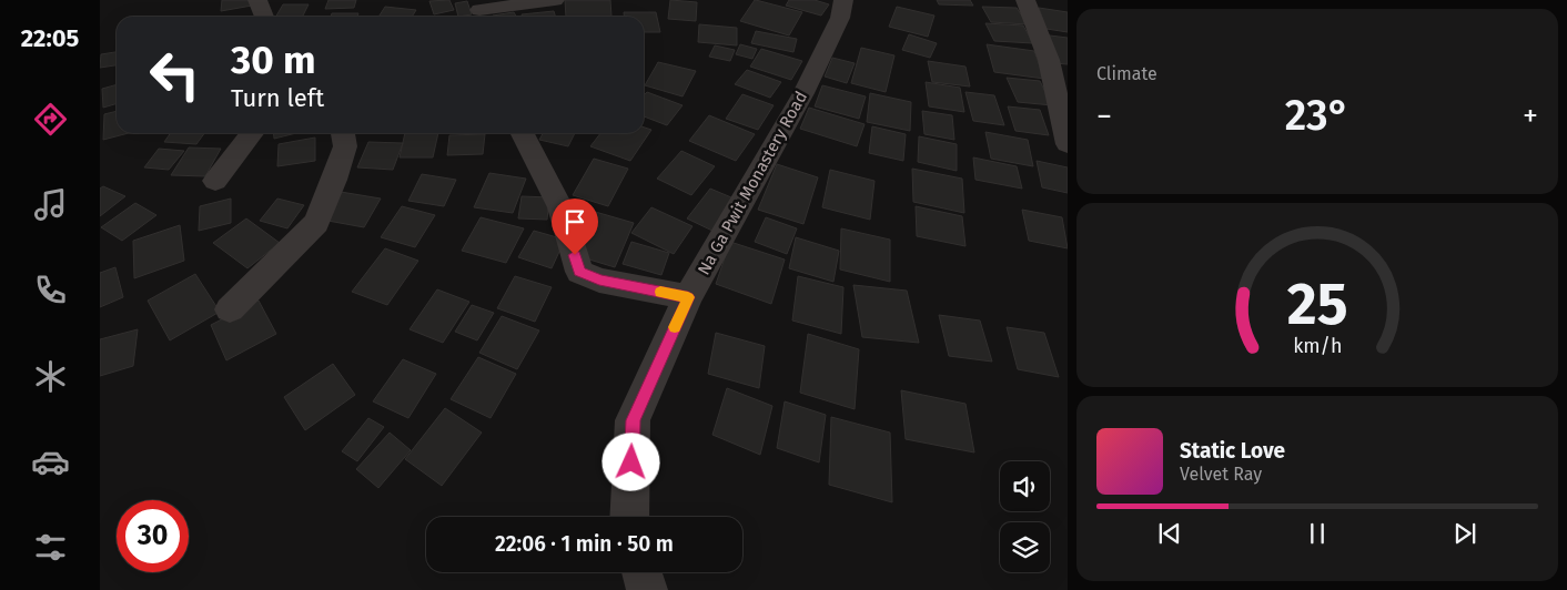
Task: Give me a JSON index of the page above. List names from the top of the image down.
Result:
{
  "streets": {
    "street": ["Na Ga Pwit Monastery Road"]
  },
  "page": {
    "tabs": "22:05",
    "tile": "Climate",
    "turn": ["30 m", "Turn left"],
    "heat": ["−", "23°", "+"],
    "song": ["Static Love", "Velvet Ray"],
    "limit": "30",
    "trip": "22:06 · 1 min · 50 m",
    "gauge": ["25", "km/h"]
  }
}
